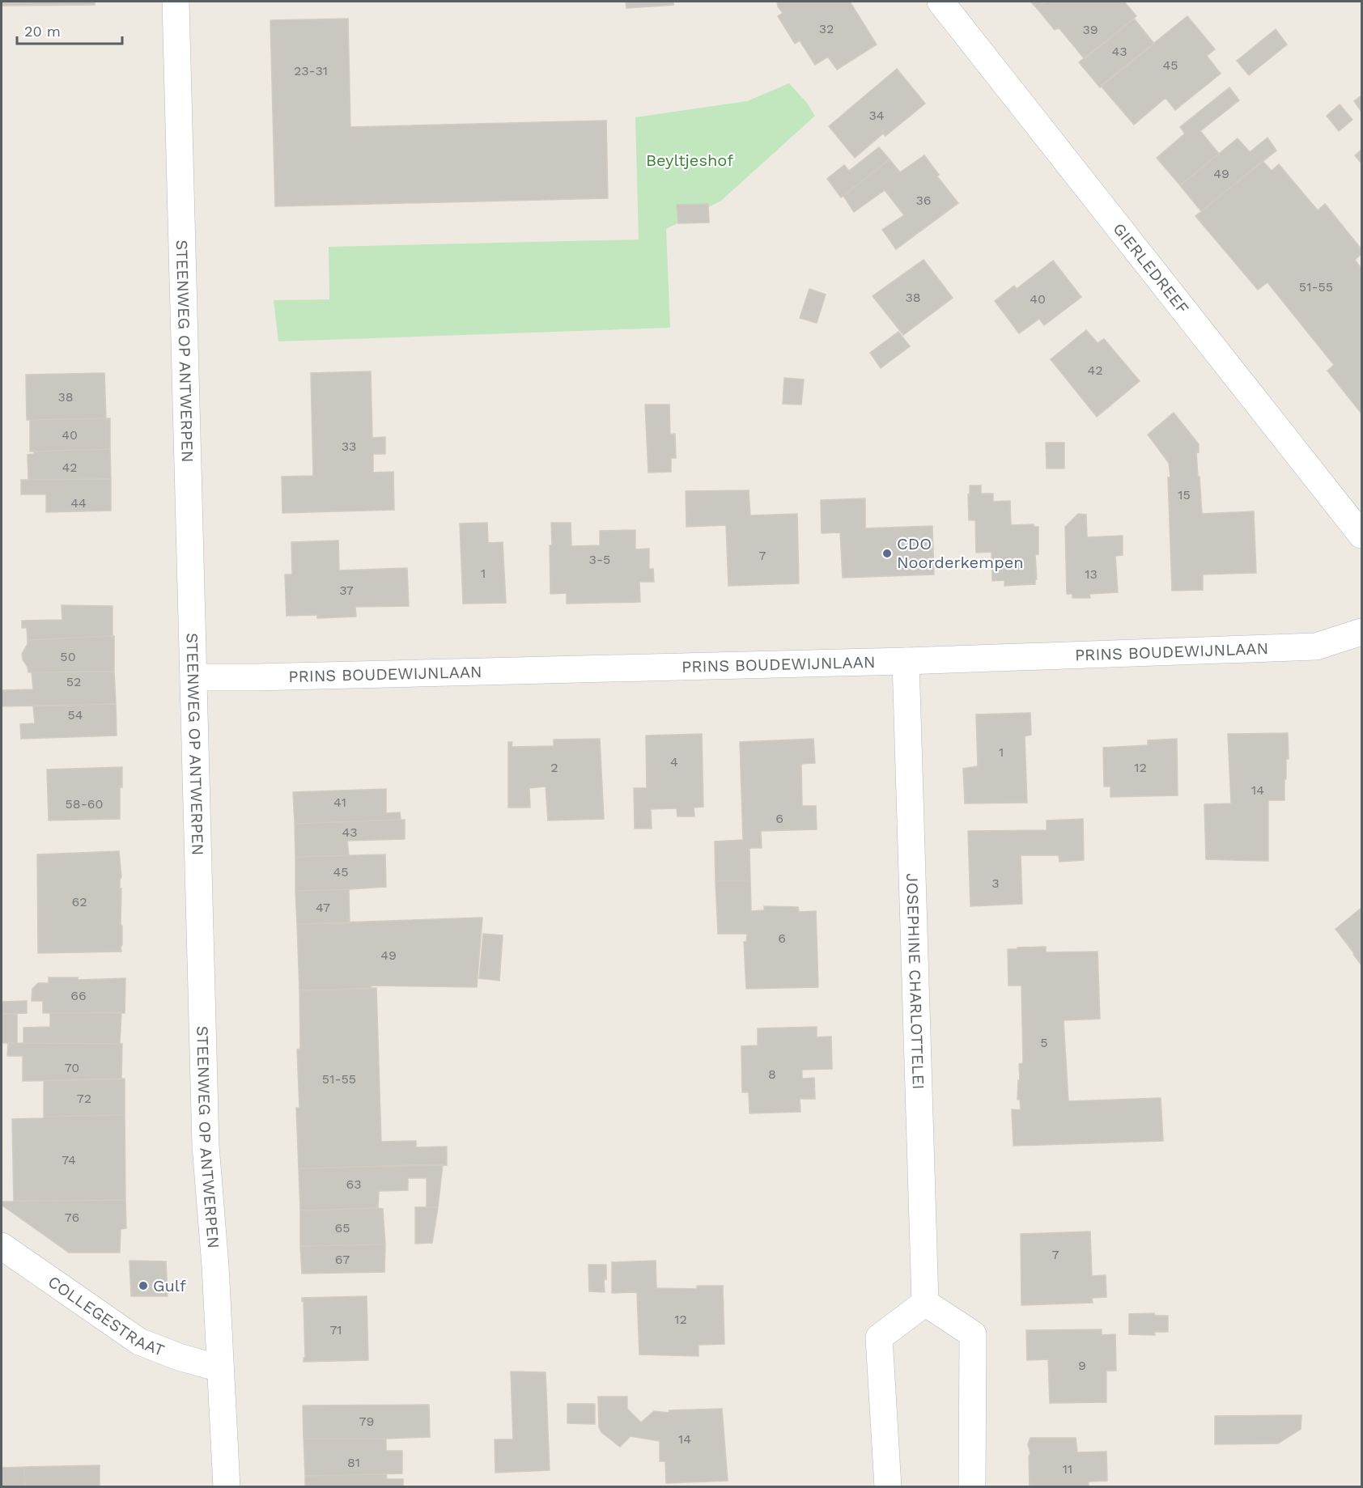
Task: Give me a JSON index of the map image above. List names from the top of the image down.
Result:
{
  "streets": {
    "street": [
      "GIERLEDREEF",
      "STEENWEG OP ANTWERPEN",
      "PRINS BOUDEWIJNLAAN",
      "JOSEPHINE CHARLOTTELEI",
      "COLLEGESTRAAT"
    ]
  },
  "crossings": [
    ["STEENWEG OP ANTWERPEN", "PRINS BOUDEWIJNLAAN"],
    ["STEENWEG OP ANTWERPEN", "COLLEGESTRAAT"],
    ["PRINS BOUDEWIJNLAAN", "JOSEPHINE CHARLOTTELEI"]
  ],
  "parks": ["Beyltjeshof"],
  "places": ["CDO Noorderkempen", "Gulf"],
  "house_numbers": [
    "32",
    "39",
    "43",
    "45",
    "23-31",
    "34",
    "49",
    "36",
    "51-55",
    "38",
    "40",
    "42",
    "38",
    "40",
    "33",
    "42",
    "15",
    "44",
    "7",
    "3-5",
    "1",
    "13",
    "37",
    "50",
    "52",
    "54",
    "1",
    "4",
    "2",
    "12",
    "14",
    "41",
    "58-60",
    "6",
    "43",
    "45",
    "3",
    "62",
    "47",
    "6",
    "49",
    "66",
    "5",
    "70",
    "8",
    "51-55",
    "72",
    "74",
    "63",
    "76",
    "65",
    "7",
    "67",
    "12",
    "71",
    "9",
    "79",
    "14",
    "81",
    "11"
  ],
  "scale_bar": "20 m"
}
